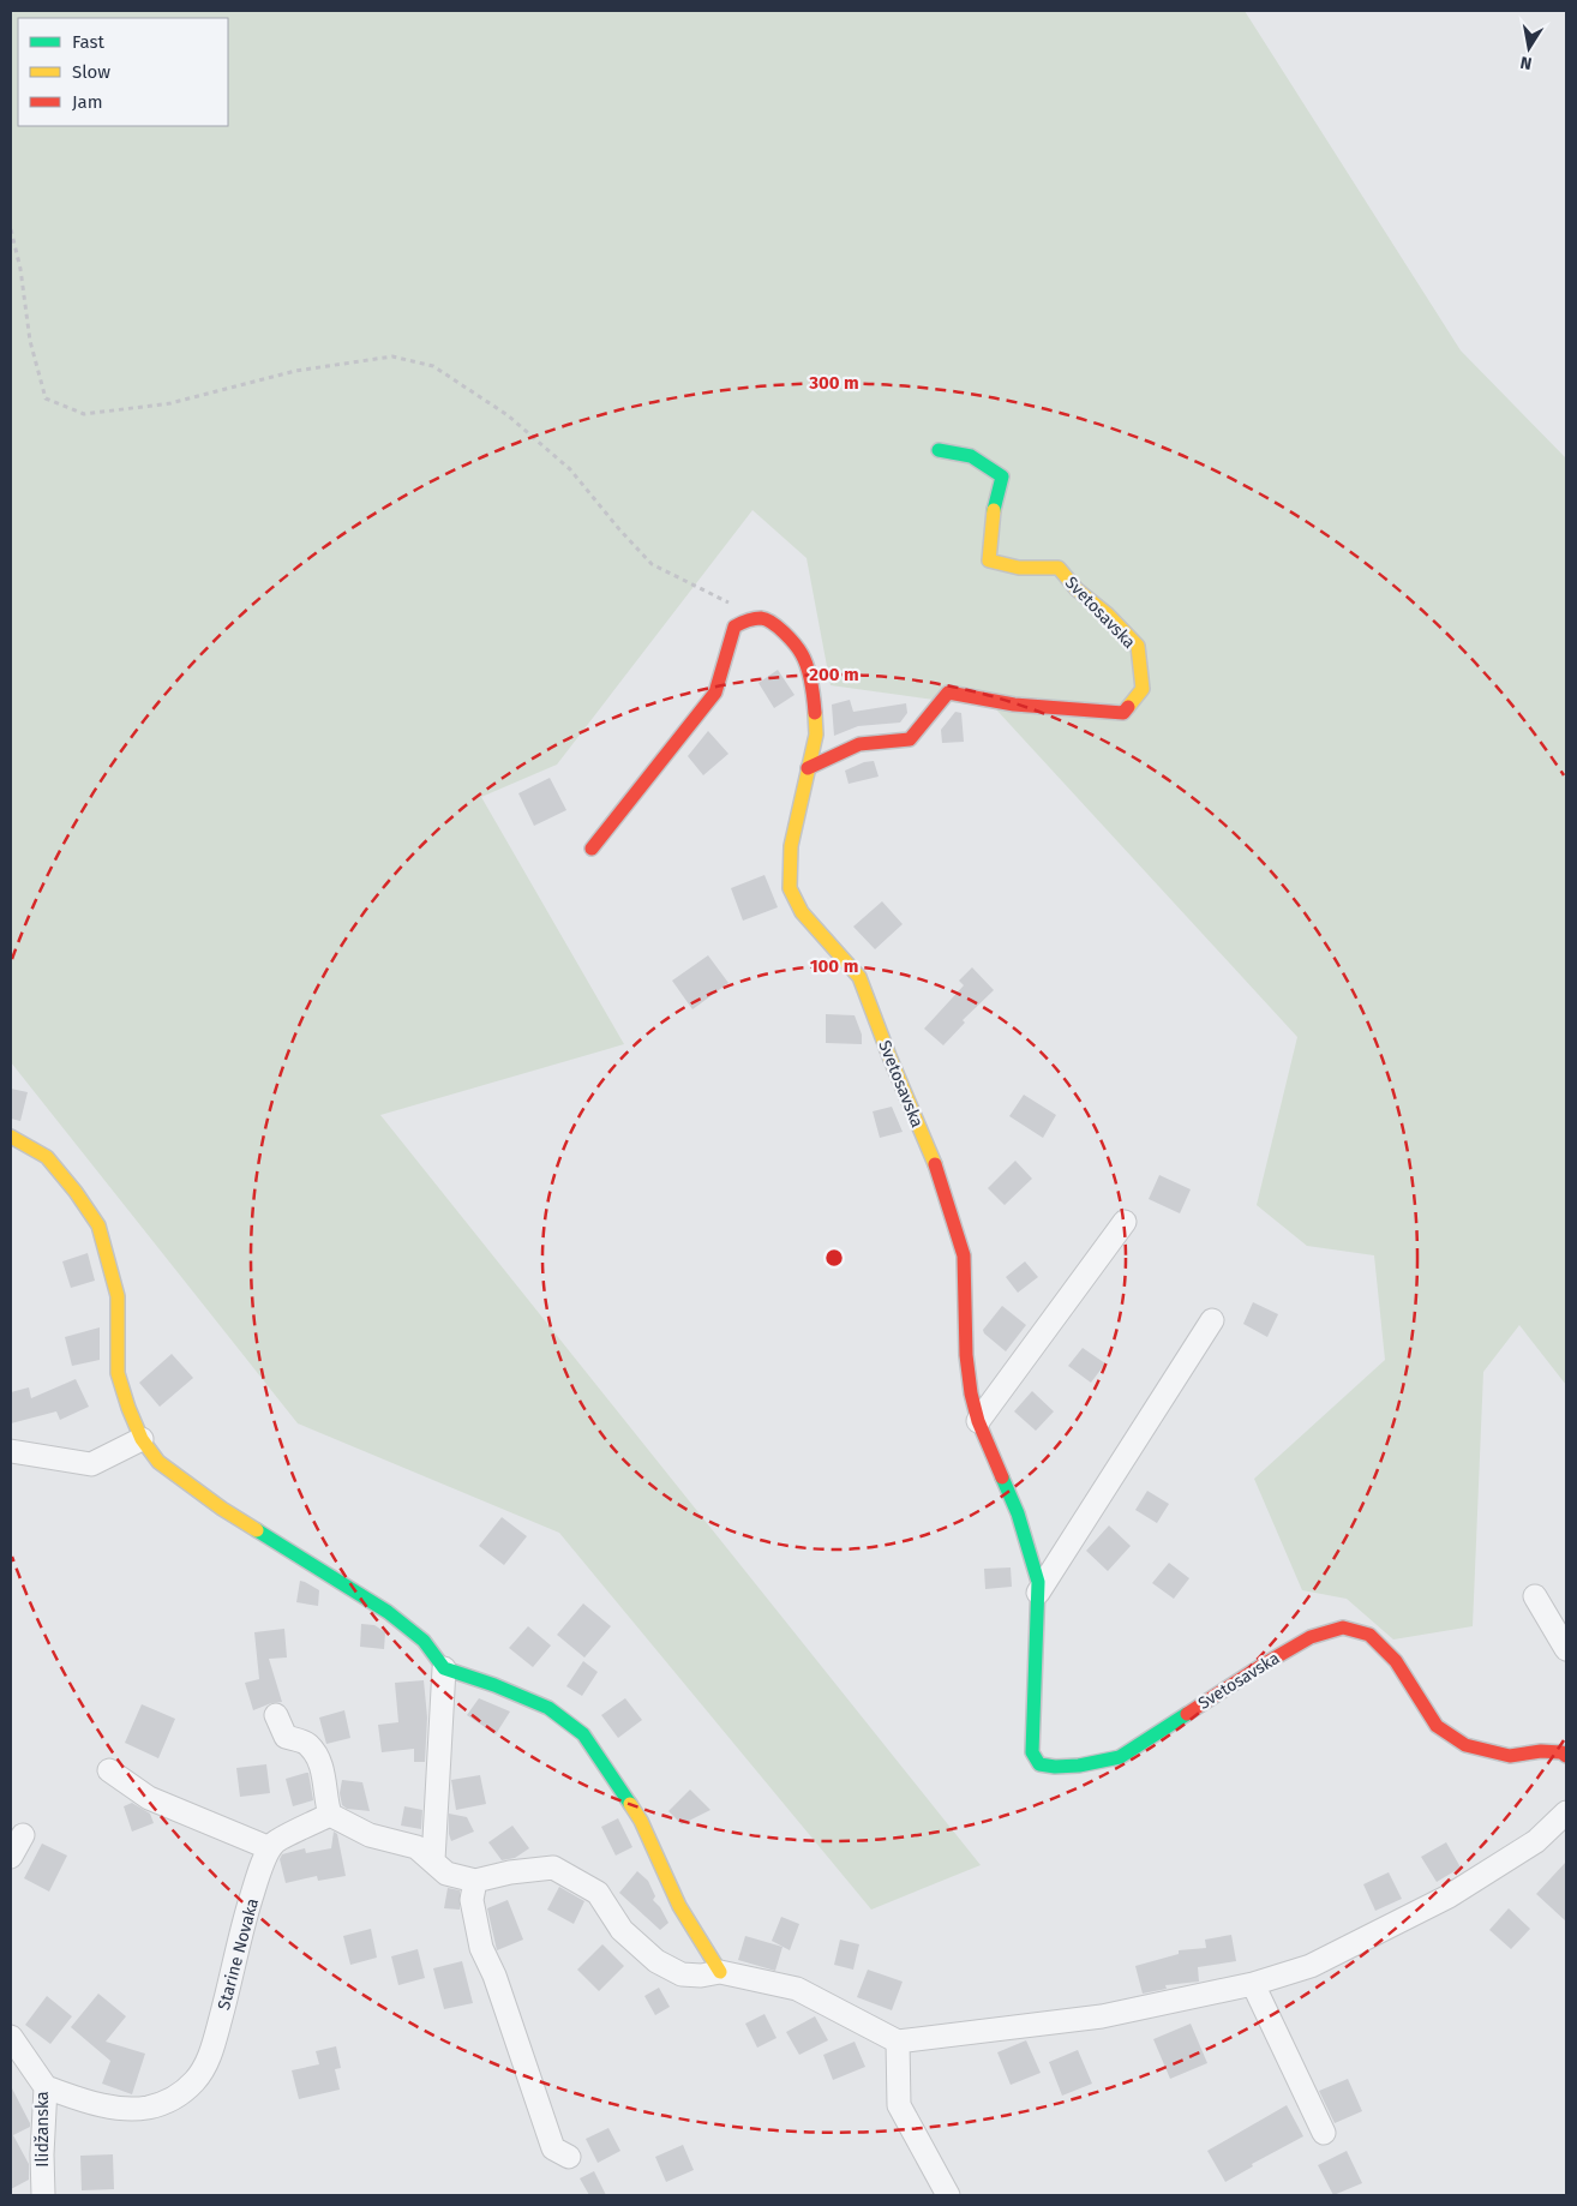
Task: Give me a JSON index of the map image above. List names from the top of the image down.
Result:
{
  "streets": {
    "street": ["Svetosavska", "Starine Novaka", "Ilidžanska"]
  },
  "crossings": [
    ["Starine Novaka", "Ilidžanska"]
  ],
  "legend": ["Fast", "Slow", "Jam"],
  "north": "bottom",
  "rings": ["300 m", "200 m", "100 m"]
}
